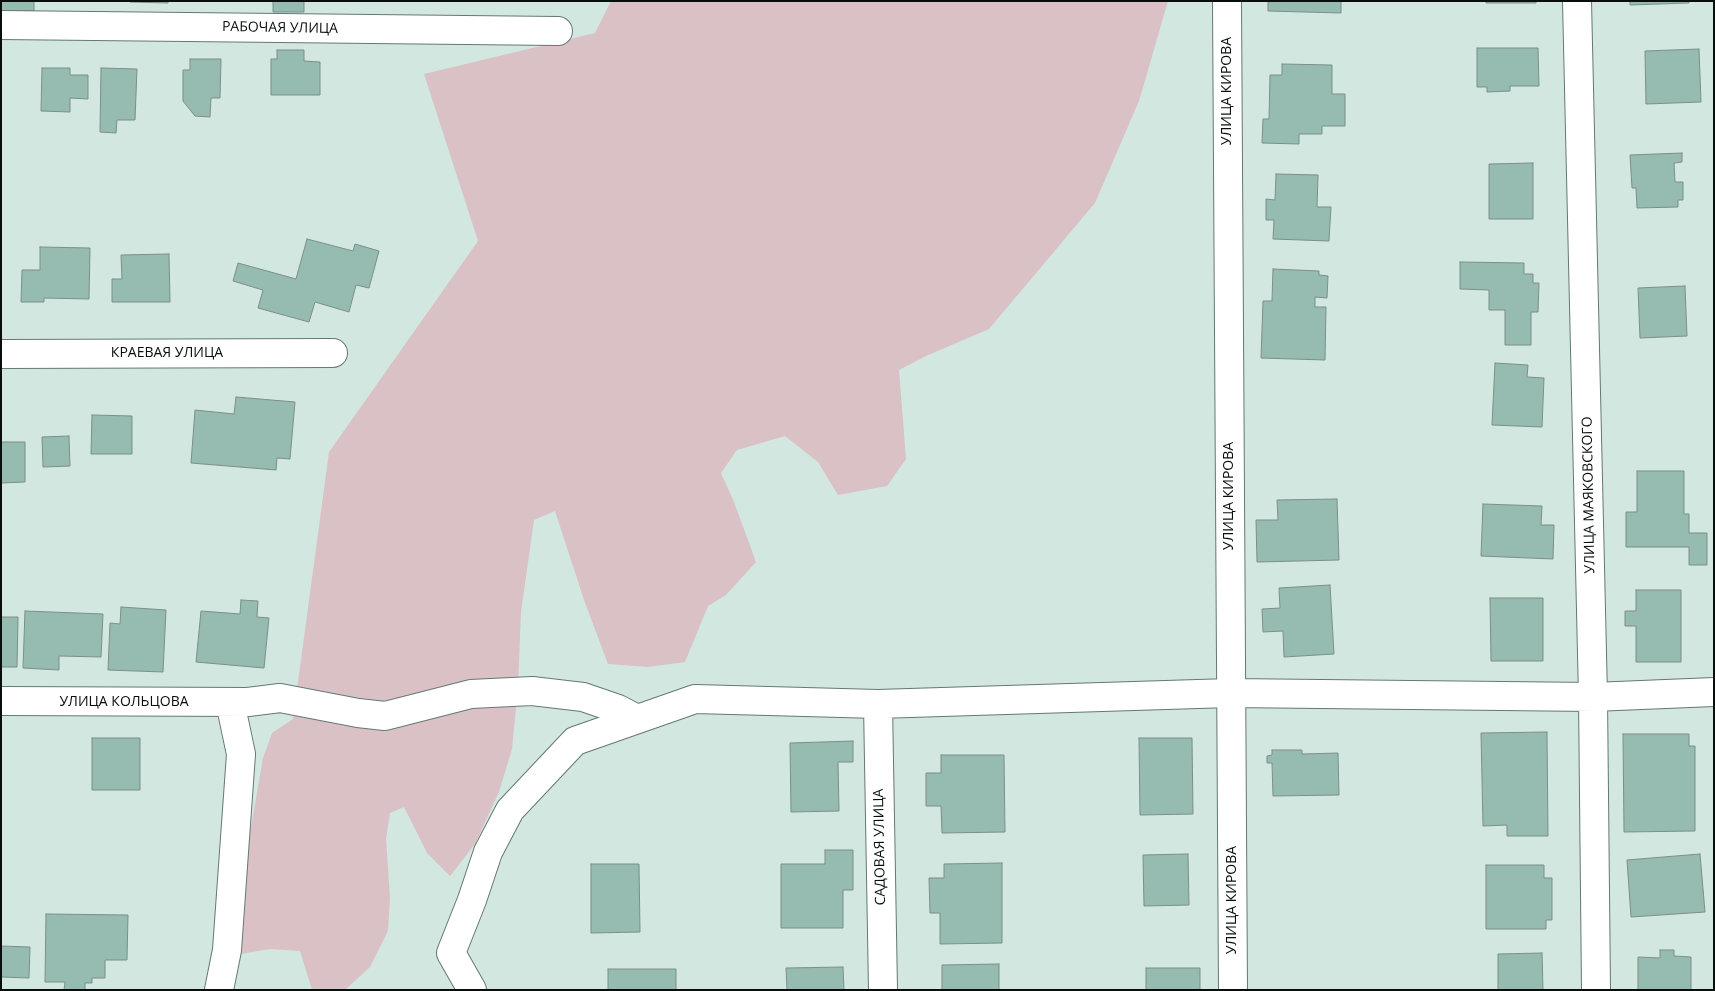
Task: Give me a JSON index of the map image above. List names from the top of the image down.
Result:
{
  "streets": {
    "street": [
      "РАБОЧАЯ УЛИЦА",
      "УЛИЦА КИРОВА",
      "КРАЕВАЯ УЛИЦА",
      "УЛИЦА МАЯКОВСКОГО",
      "УЛИЦА КОЛЬЦОВА",
      "САДОВАЯ УЛИЦА"
    ]
  }
}
